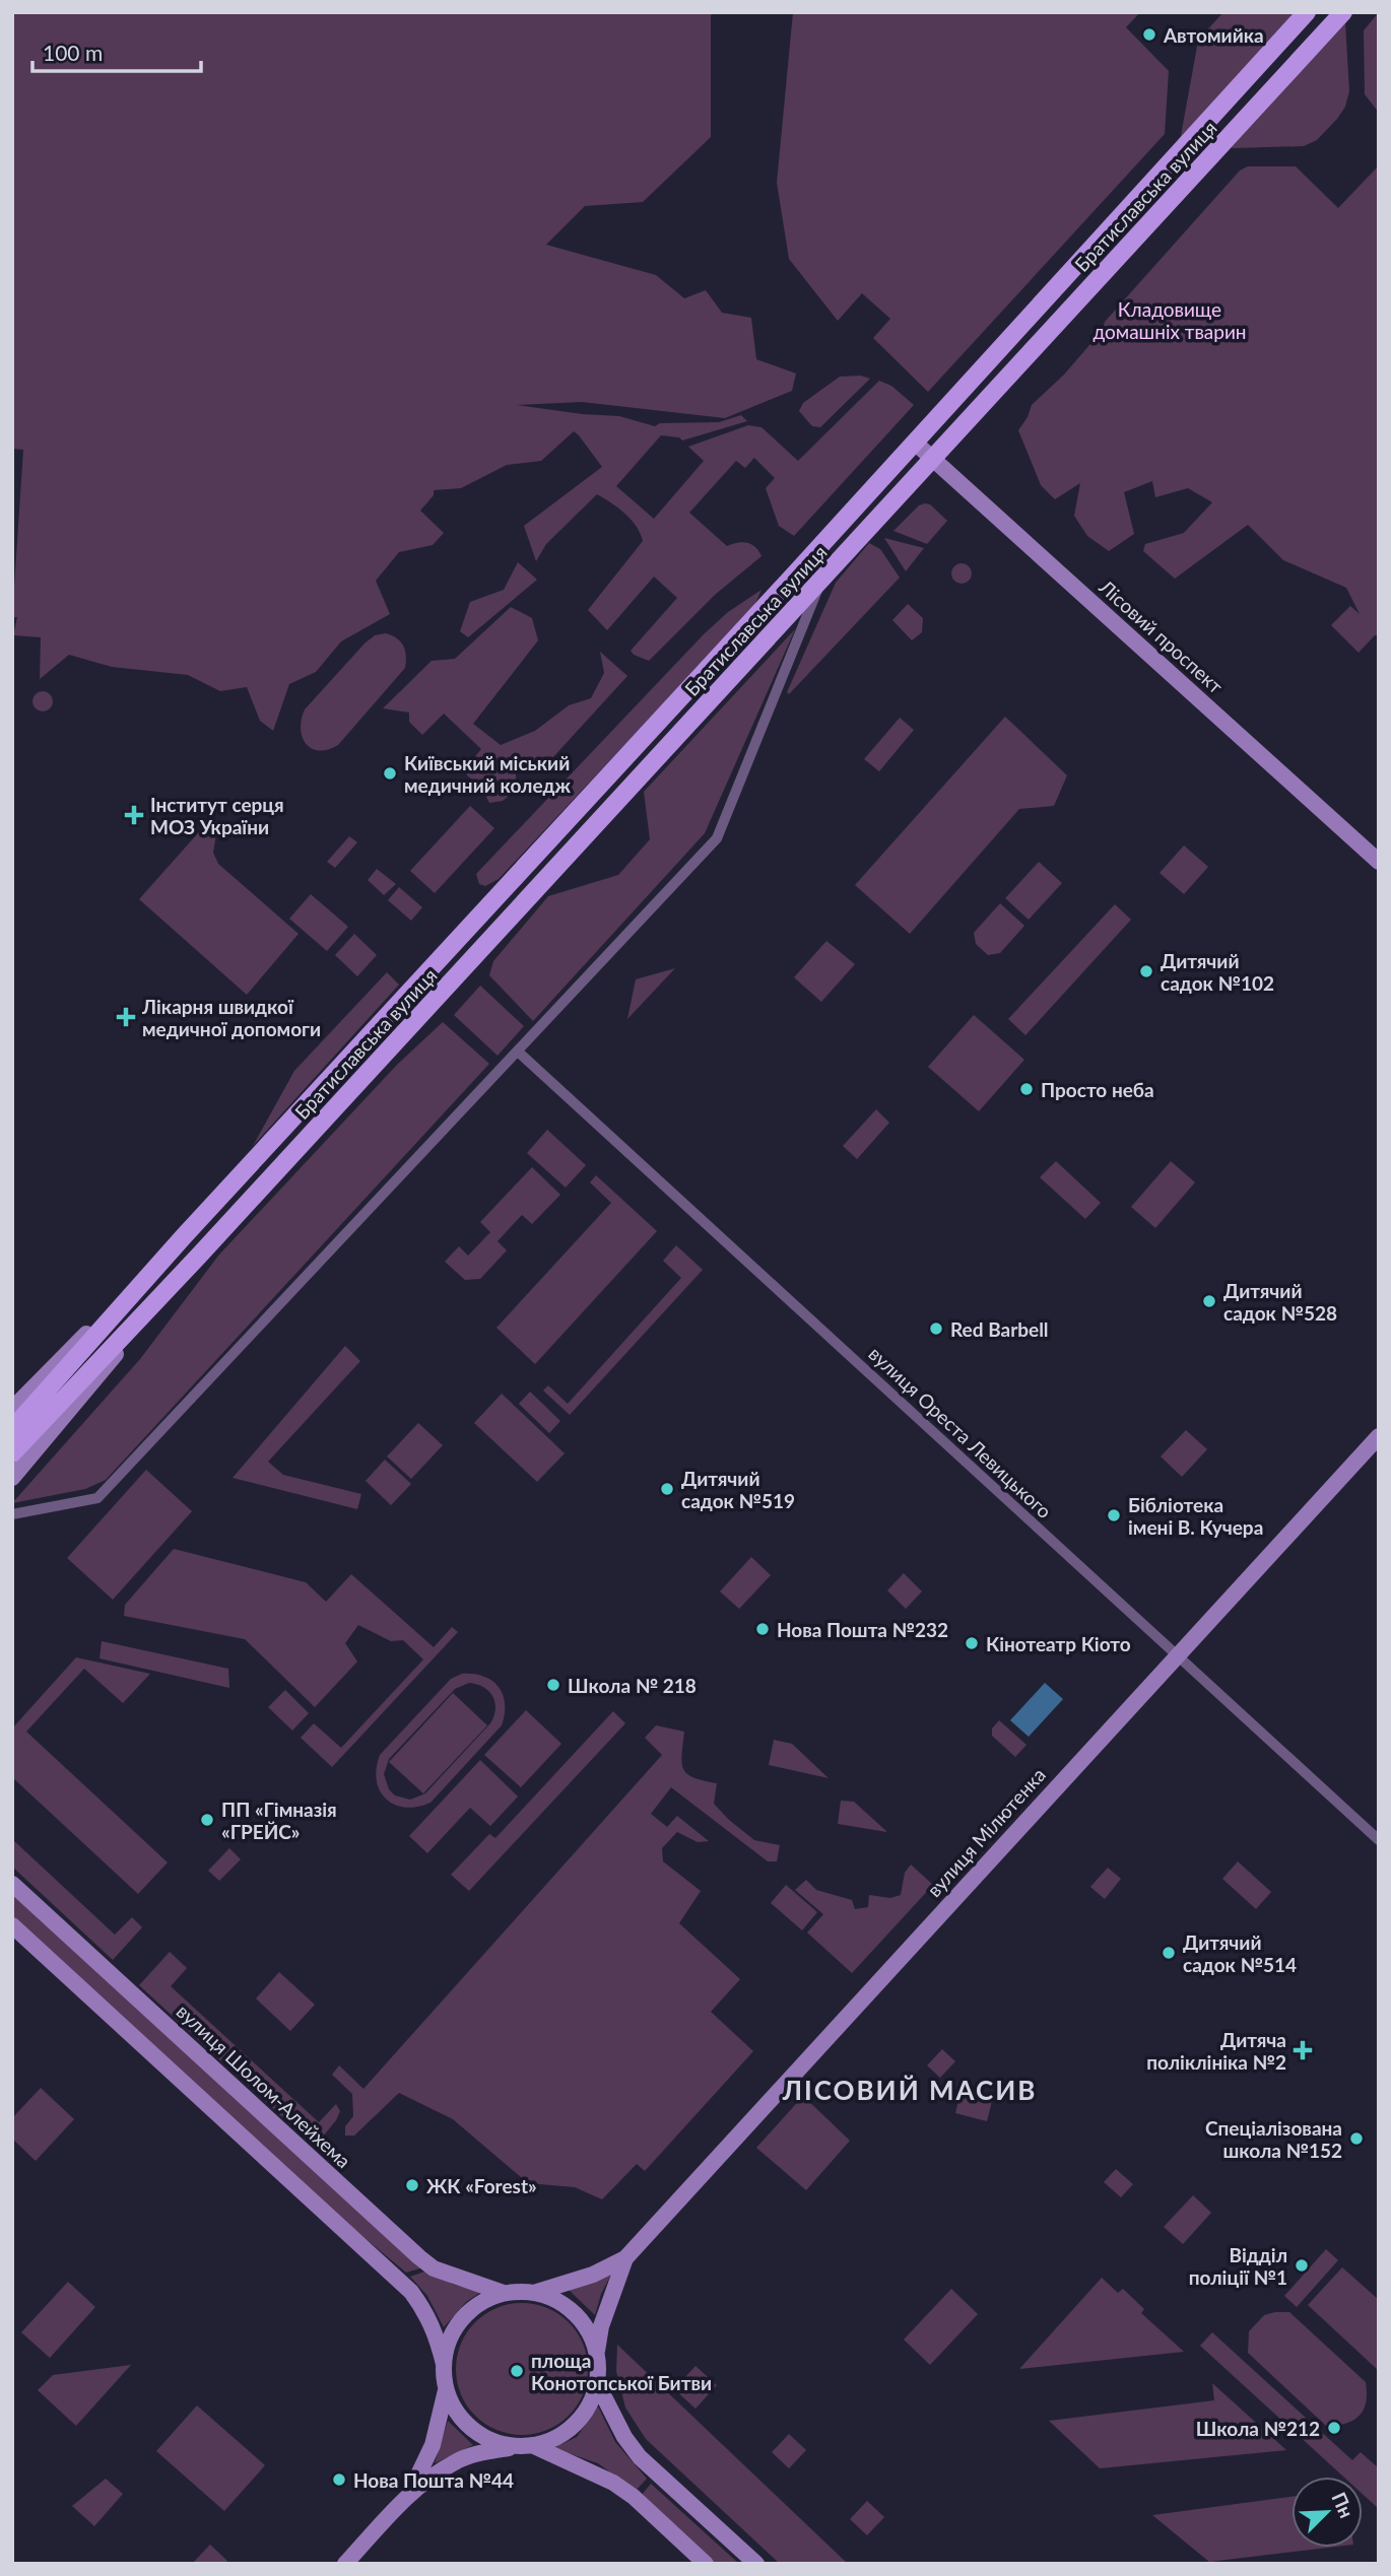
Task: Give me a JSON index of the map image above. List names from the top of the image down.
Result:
{
  "streets": {
    "main road": ["Братиславська вулиця"],
    "street": [
      "Лісовий проспект",
      "вулиця Ореста Левицького",
      "вулиця Мілютенка",
      "вулиця Шолом-Алейхема"
    ]
  },
  "crossings": [
    ["Братиславська вулиця", "Лісовий проспект"],
    ["вулиця Ореста Левицького", "вулиця Мілютенка"],
    ["вулиця Мілютенка", "вулиця Шолом-Алейхема"]
  ],
  "districts": ["ЛІСОВИЙ МАСИВ"],
  "parks": ["Кладовище домашніх тварин"],
  "places": {
    "other": [
      "Автомийка",
      "Київський міський медичний коледж",
      "Дитячий садок №102",
      "Просто неба",
      "Дитячий садок №528",
      "Red Barbell",
      "Дитячий садок №519",
      "Бібліотека імені В. Кучера",
      "Нова Пошта №232",
      "Кінотеатр Кіото",
      "Школа № 218",
      "ПП «Гімназія «ГРЕЙС»",
      "Дитячий садок №514",
      "Спеціалізована школа №152",
      "ЖК «Forest»",
      "Відділ поліції №1",
      "площа Конотопської Битви",
      "Школа №212",
      "Нова Пошта №44"
    ],
    "health": ["Інститут серця МОЗ України", "Лікарня швидкої медичної допомоги", "Дитяча поліклініка №2"]
  },
  "scale_bar": "100 m",
  "north": "top right"
}
